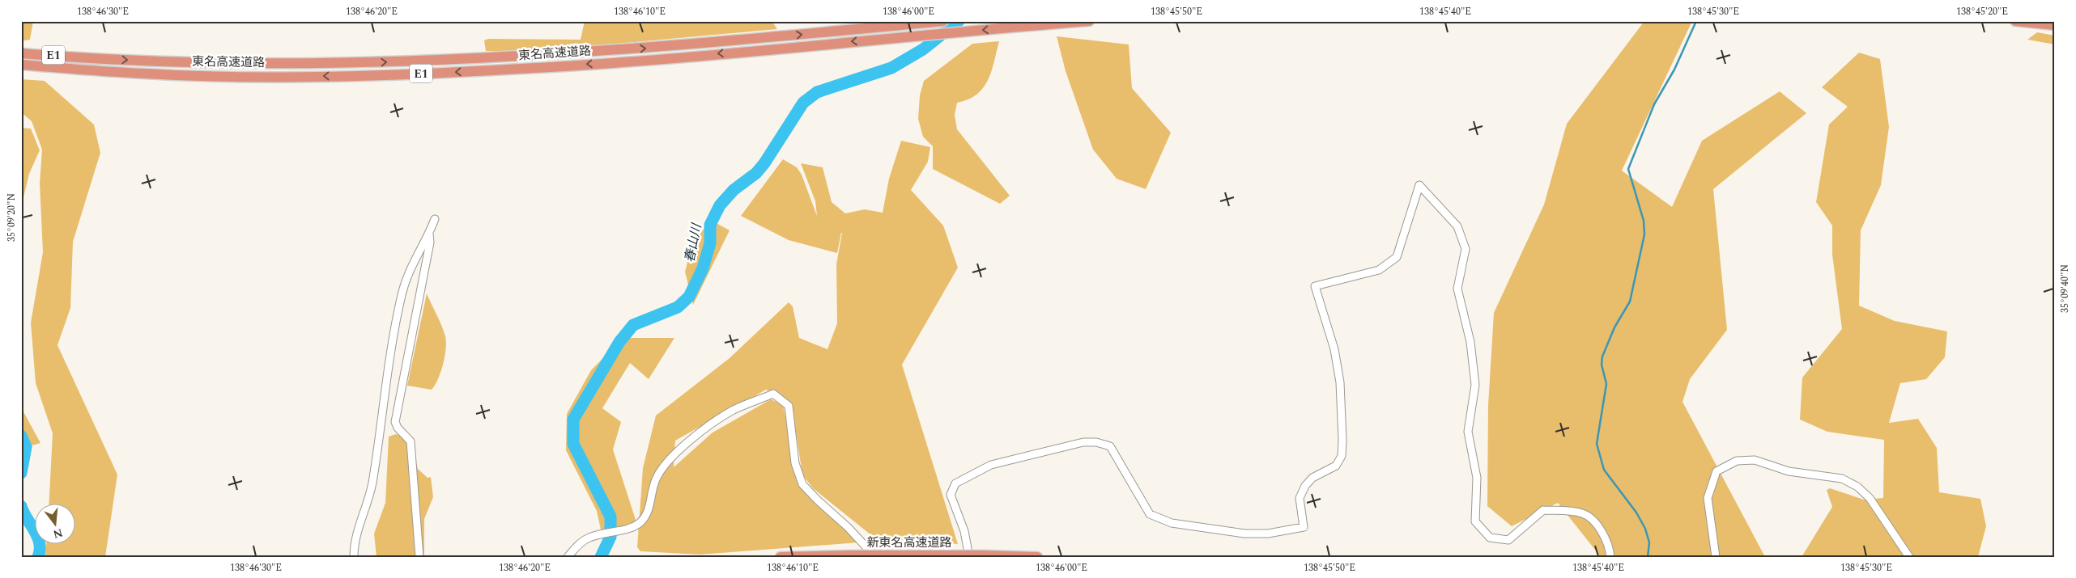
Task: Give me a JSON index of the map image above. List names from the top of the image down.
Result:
{
  "streets": {
    "highway": ["東名高速道路", "E1", "新東名高速道路"]
  },
  "water": ["春山川"],
  "north": "bottom",
  "coordinates": [
    "138°46'30\"E",
    "138°46'20\"E",
    "138°46'10\"E",
    "138°46'00\"E",
    "138°45'50\"E",
    "138°45'40\"E",
    "138°45'30\"E",
    "138°45'20\"E",
    "35°09'20\"N",
    "35°09'40\"N"
  ]
}
